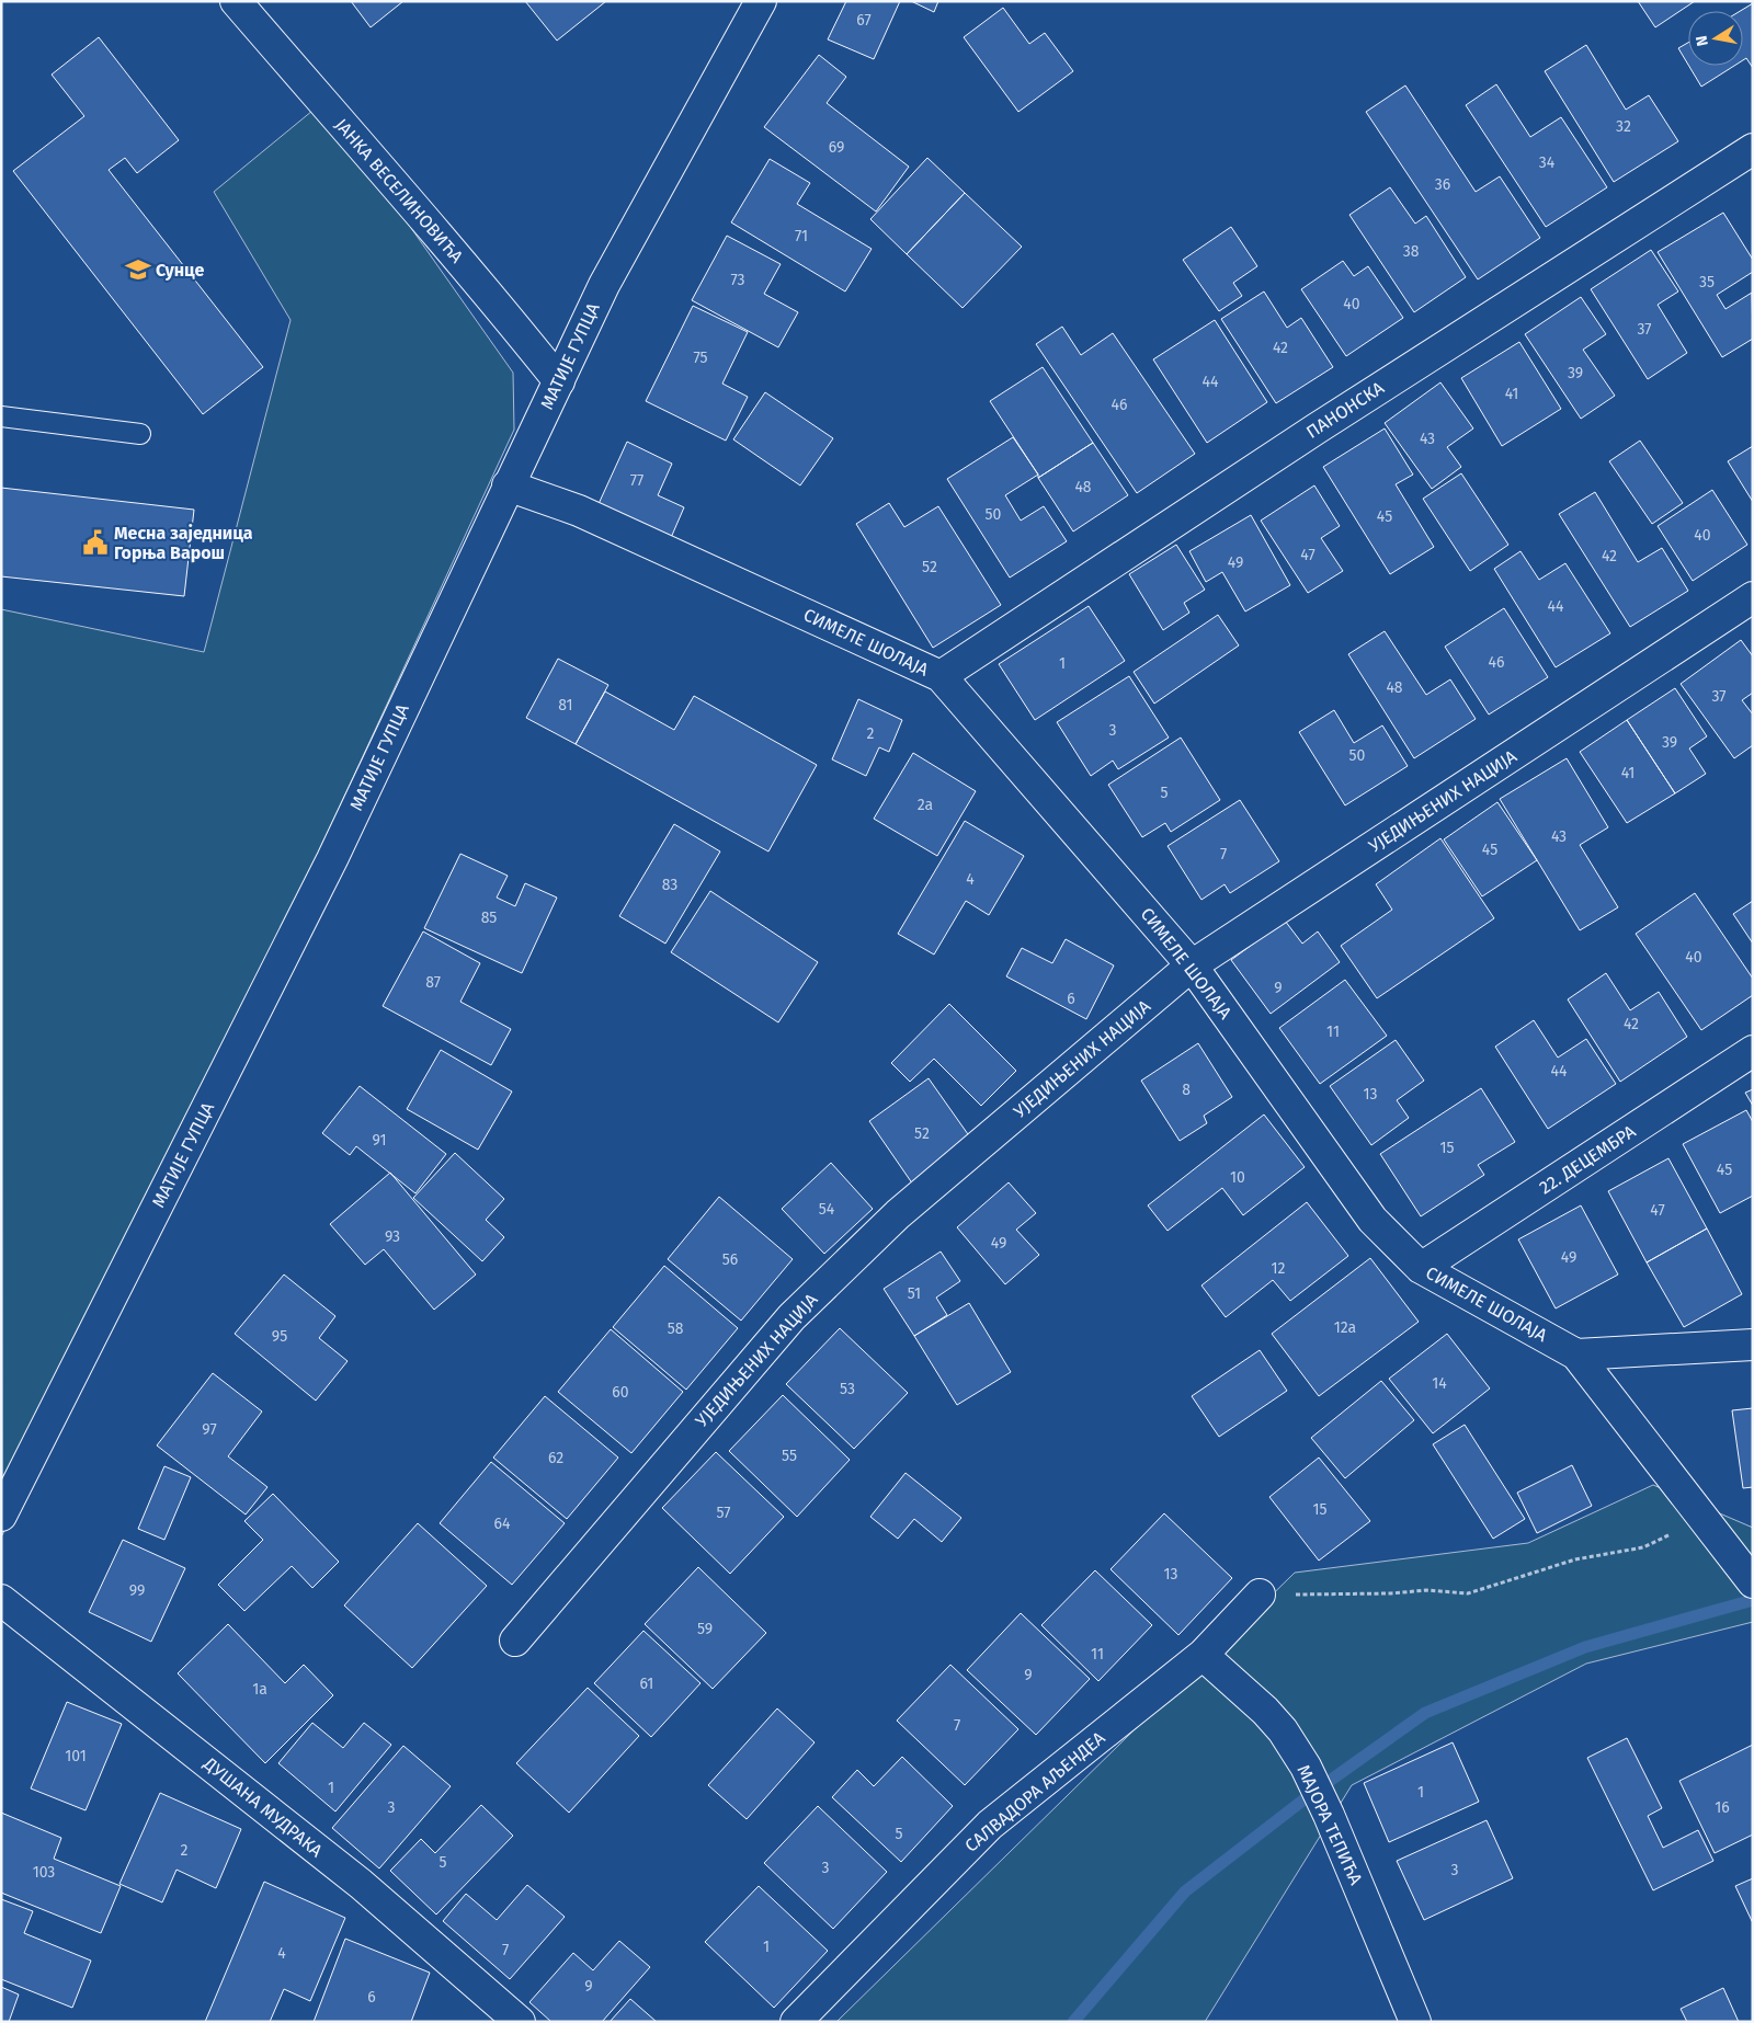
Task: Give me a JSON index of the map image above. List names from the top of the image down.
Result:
{
  "streets": {
    "street": [
      "ЈАНКА ВЕСЕЛИНОВИЋА",
      "МАТИЈЕ ГУПЦА",
      "ПАНОНСКА",
      "СИМЕЛЕ ШОЛАЈА",
      "УЈЕДИЊЕНИХ НАЦИЈА",
      "22. ДЕЦЕМБРА",
      "САЛВАДОРА АЉЕНДЕА",
      "ДУШАНА МУДРАКА",
      "МАЈОРА ТЕПИЋА"
    ]
  },
  "crossings": [
    ["ЈАНКА ВЕСЕЛИНОВИЋА", "МАТИЈЕ ГУПЦА"],
    ["МАТИЈЕ ГУПЦА", "СИМЕЛЕ ШОЛАЈА"],
    ["ПАНОНСКА", "СИМЕЛЕ ШОЛАЈА"],
    ["СИМЕЛЕ ШОЛАЈА", "УЈЕДИЊЕНИХ НАЦИЈА"],
    ["СИМЕЛЕ ШОЛАЈА", "22. ДЕЦЕМБРА"],
    ["САЛВАДОРА АЉЕНДЕА", "МАЈОРА ТЕПИЋА"]
  ],
  "places": {
    "school or university": ["Сунце"],
    "public building": ["Месна заједница Горња Варош"]
  },
  "house_numbers": [
    "67",
    "32",
    "69",
    "34",
    "36",
    "71",
    "38",
    "73",
    "35",
    "40",
    "37",
    "42",
    "75",
    "39",
    "44",
    "41",
    "46",
    "43",
    "77",
    "48",
    "50",
    "45",
    "40",
    "47",
    "42",
    "49",
    "52",
    "44",
    "46",
    "1",
    "48",
    "37",
    "81",
    "3",
    "2",
    "39",
    "50",
    "41",
    "5",
    "2a",
    "43",
    "45",
    "7",
    "4",
    "83",
    "85",
    "40",
    "87",
    "9",
    "6",
    "42",
    "11",
    "44",
    "8",
    "13",
    "52",
    "91",
    "15",
    "45",
    "10",
    "54",
    "47",
    "93",
    "49",
    "49",
    "56",
    "12",
    "51",
    "12a",
    "58",
    "95",
    "14",
    "53",
    "60",
    "97",
    "55",
    "62",
    "15",
    "57",
    "64",
    "13",
    "99",
    "59",
    "11",
    "9",
    "61",
    "1a",
    "7",
    "101",
    "1",
    "1",
    "3",
    "16",
    "5",
    "2",
    "5",
    "3",
    "3",
    "103",
    "1",
    "7",
    "4",
    "9",
    "6"
  ],
  "north": "left"
}
